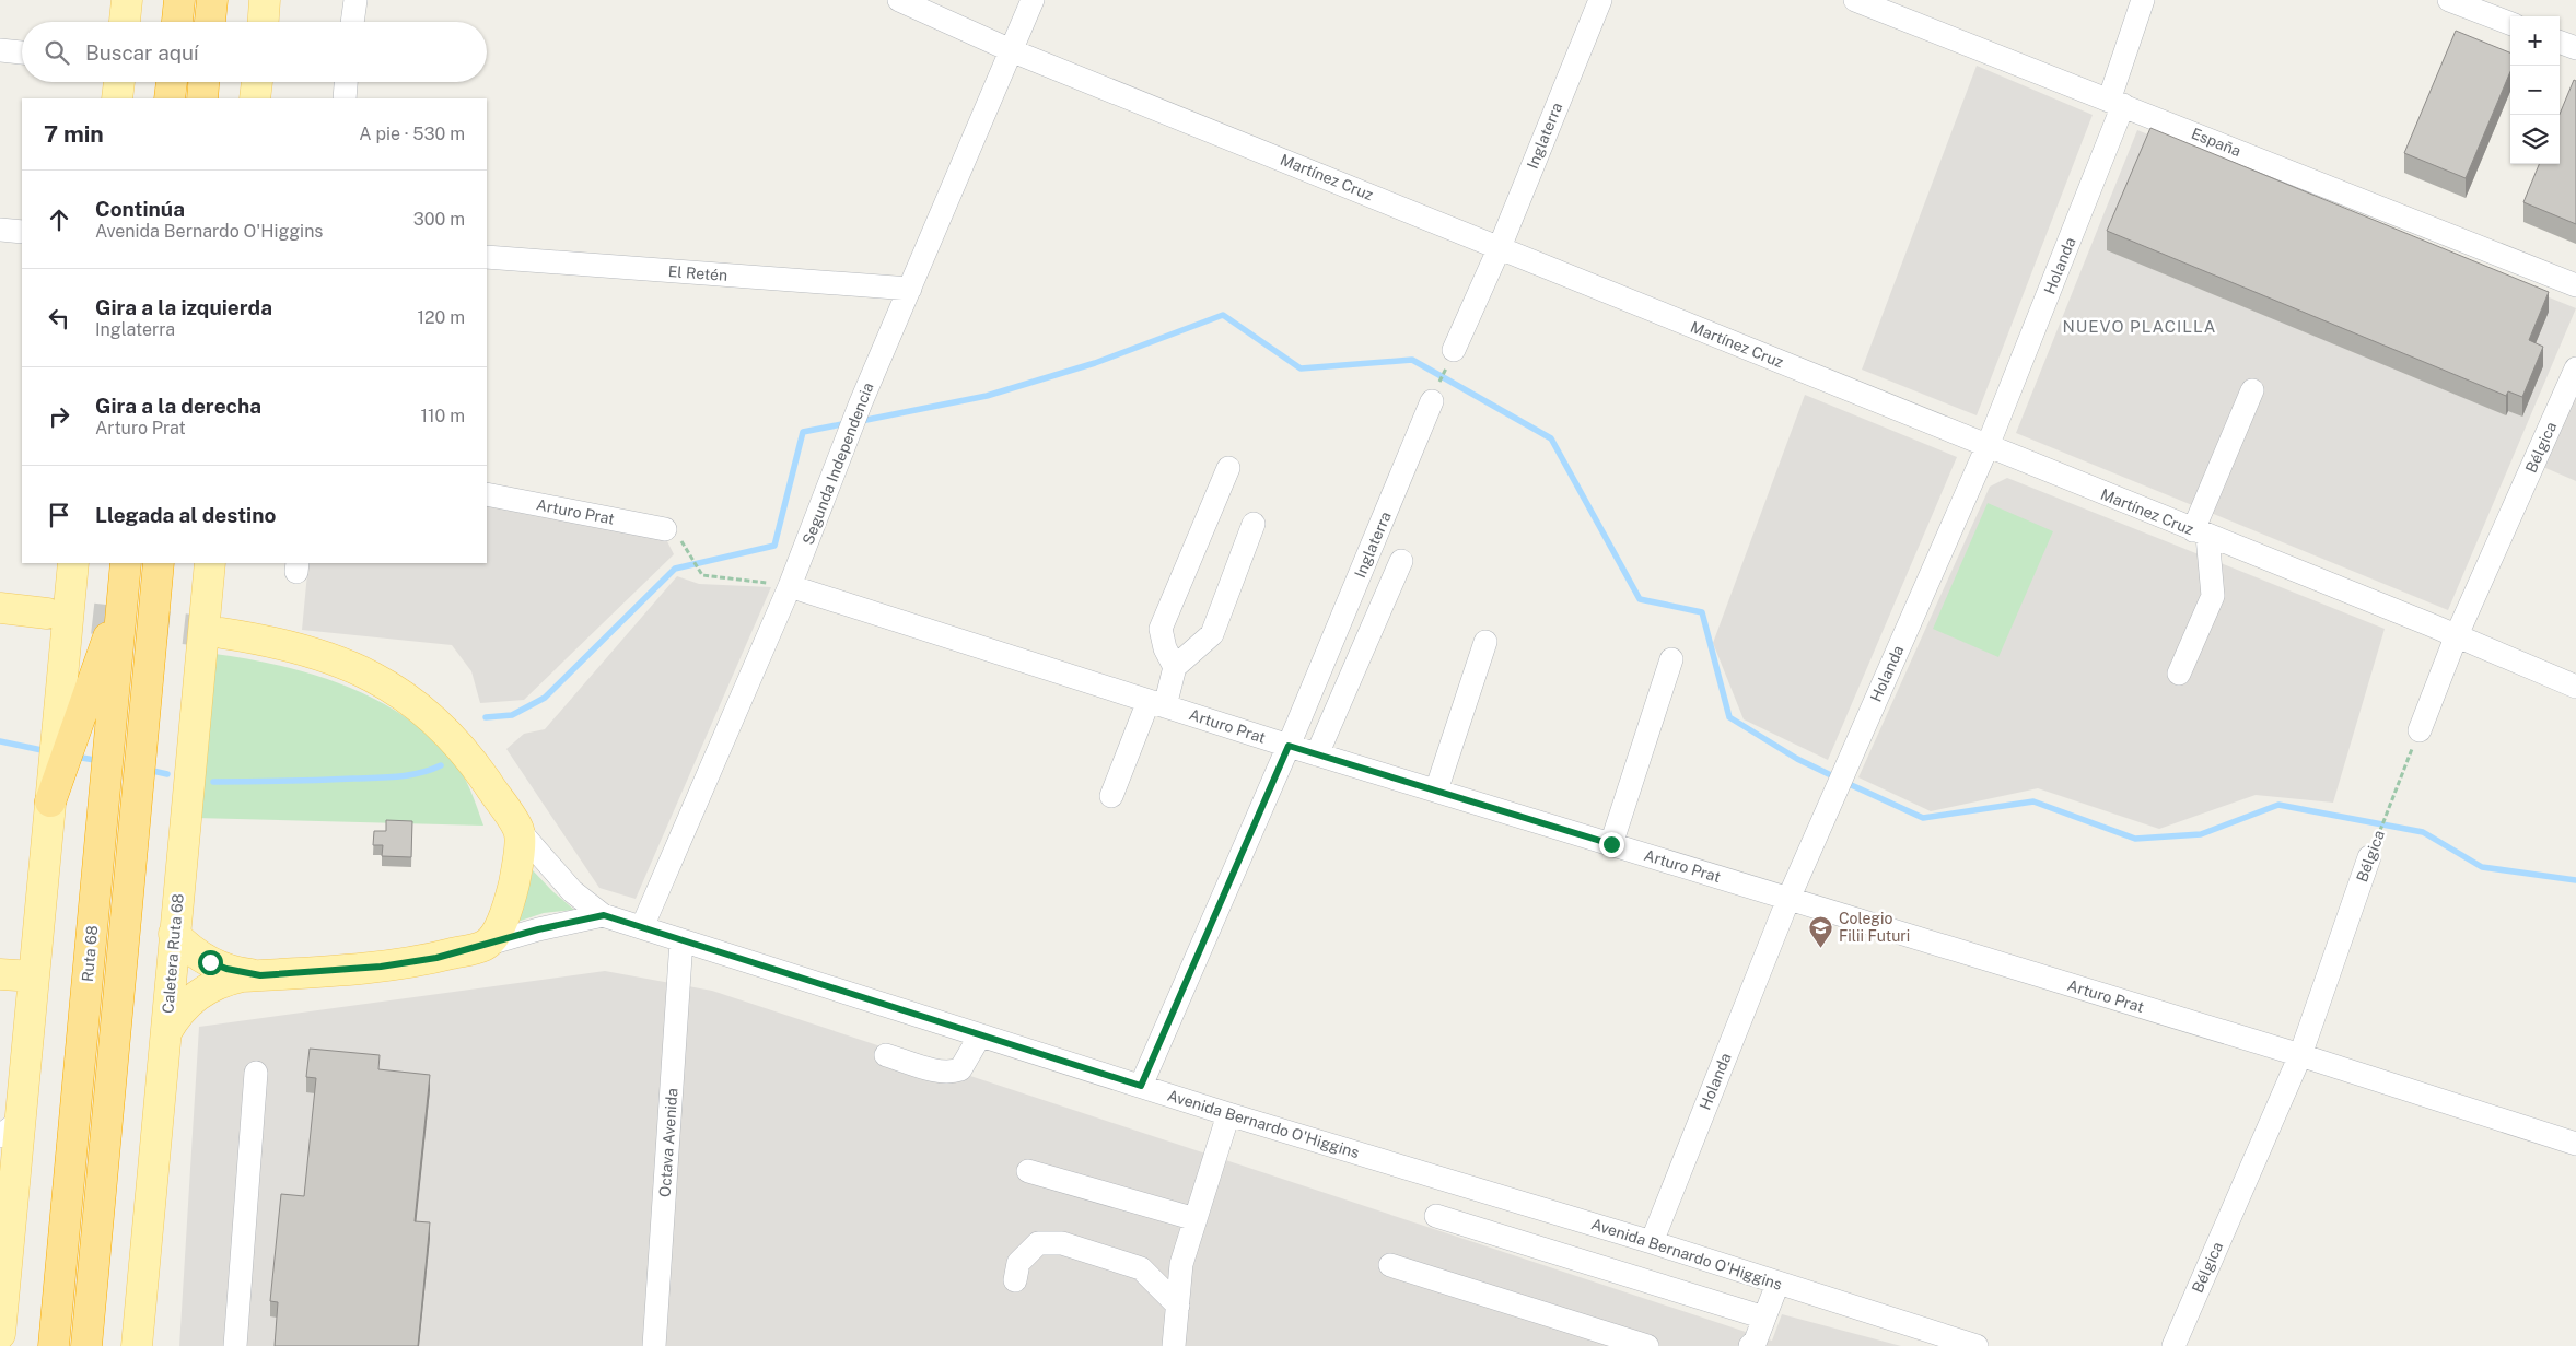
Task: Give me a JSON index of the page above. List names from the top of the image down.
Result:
{
  "streets": {
    "highway": ["Ruta 68"],
    "main road": ["Caletera Ruta 68", "Avenida Bernardo O'Higgins"],
    "street": [
      "Inglaterra",
      "España",
      "Martínez Cruz",
      "Holanda",
      "El Retén",
      "Bélgica",
      "Segunda Independencia",
      "Arturo Prat",
      "Octava Avenida"
    ]
  },
  "crossings": [
    ["Inglaterra", "Martínez Cruz"],
    ["Inglaterra", "Arturo Prat"],
    ["Inglaterra", "Avenida Bernardo O'Higgins"],
    ["España", "Holanda"],
    ["Martínez Cruz", "Holanda"],
    ["Martínez Cruz", "Bélgica"],
    ["Martínez Cruz", "Segunda Independencia"],
    ["Holanda", "Arturo Prat"],
    ["Holanda", "Avenida Bernardo O'Higgins"],
    ["El Retén", "Segunda Independencia"],
    ["Bélgica", "Arturo Prat"],
    ["Segunda Independencia", "Arturo Prat"],
    ["Segunda Independencia", "Avenida Bernardo O'Higgins"],
    ["Caletera Ruta 68", "Avenida Bernardo O'Higgins"],
    ["Avenida Bernardo O'Higgins", "Octava Avenida"]
  ],
  "districts": ["NUEVO PLACILLA"],
  "places": {
    "school or university": ["Colegio Filii Futuri"]
  },
  "page": {
    "map_buttons": ["+", "−"],
    "search": "Buscar aquí",
    "heading": ["7 min", "A pie · 530 m"],
    "list": [
      ["Continúa", "Avenida Bernardo O'Higgins", "300 m"],
      ["Gira a la izquierda", "Inglaterra", "120 m"],
      ["Gira a la derecha", "Arturo Prat", "110 m"],
      "Llegada al destino"
    ]
  }
}
